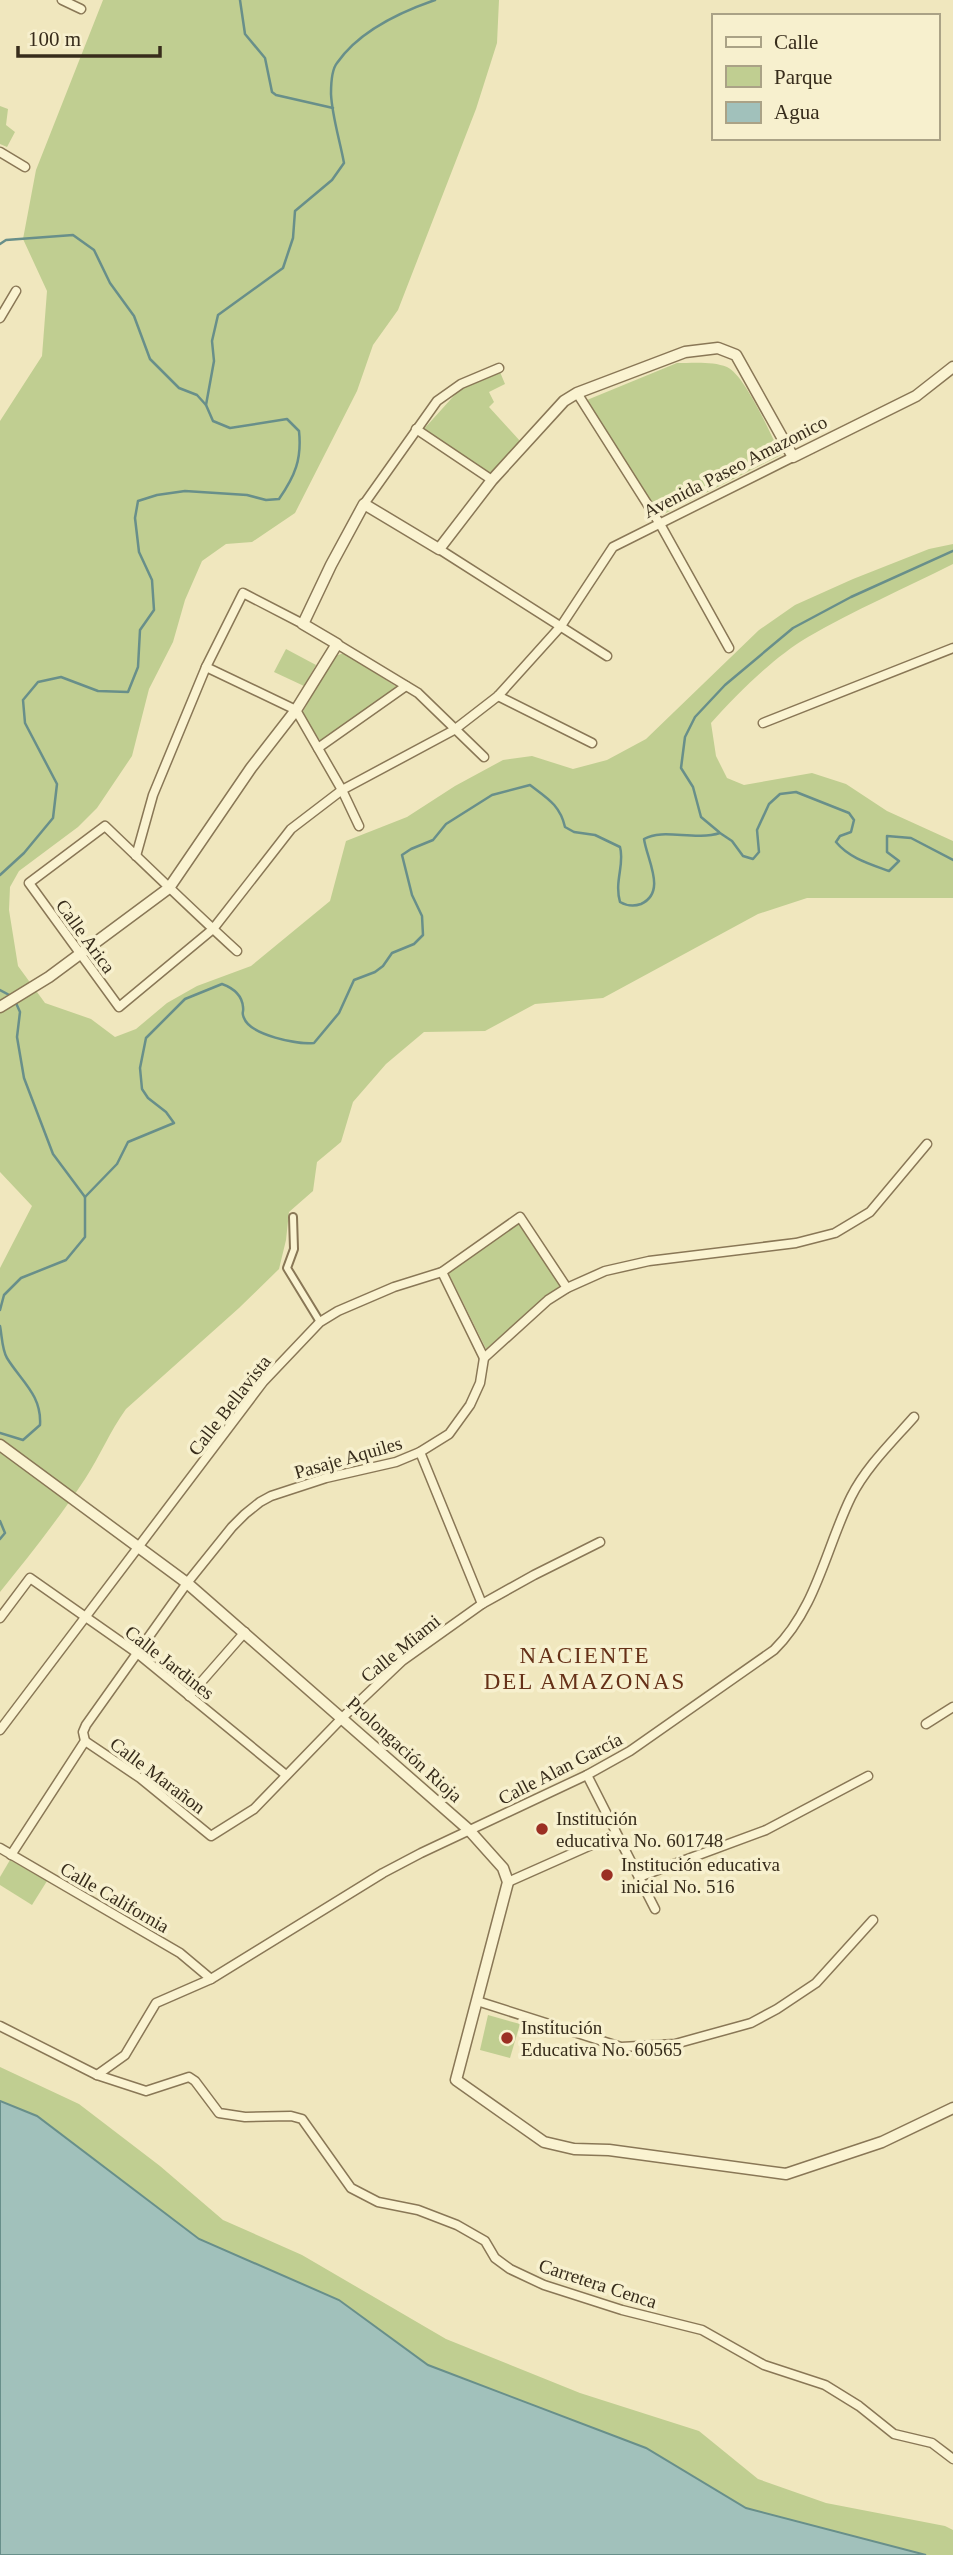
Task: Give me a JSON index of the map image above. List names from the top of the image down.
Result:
{
  "streets": {
    "street": [
      "Avenida Paseo Amazonico",
      "Calle Arica",
      "Calle Bellavista",
      "Pasaje Aquiles",
      "Calle Miami",
      "Calle Jardines",
      "Prolongación Rioja",
      "Calle Alan García",
      "Calle Marañon",
      "Calle California",
      "Carretera Cenca"
    ]
  },
  "crossings": [
    ["Avenida Paseo Amazonico", "Calle Arica"],
    ["Calle Bellavista", "Calle Jardines"],
    ["Calle Bellavista", "Prolongación Rioja"],
    ["Pasaje Aquiles", "Calle Jardines"],
    ["Pasaje Aquiles", "Prolongación Rioja"],
    ["Pasaje Aquiles", "Calle Marañon"],
    ["Pasaje Aquiles", "Calle California"],
    ["Calle Miami", "Calle Jardines"],
    ["Calle Miami", "Prolongación Rioja"],
    ["Calle Miami", "Calle Marañon"],
    ["Prolongación Rioja", "Calle Alan García"],
    ["Calle Alan García", "Calle California"],
    ["Calle Alan García", "Carretera Cenca"]
  ],
  "districts": ["NACIENTE DEL AMAZONAS"],
  "places": ["Institución educativa No. 601748", "Institución educativa inicial No. 516", "Institución Educativa No. 60565"],
  "legend": ["Calle", "Parque", "Agua"],
  "scale_bar": "100 m"
}
